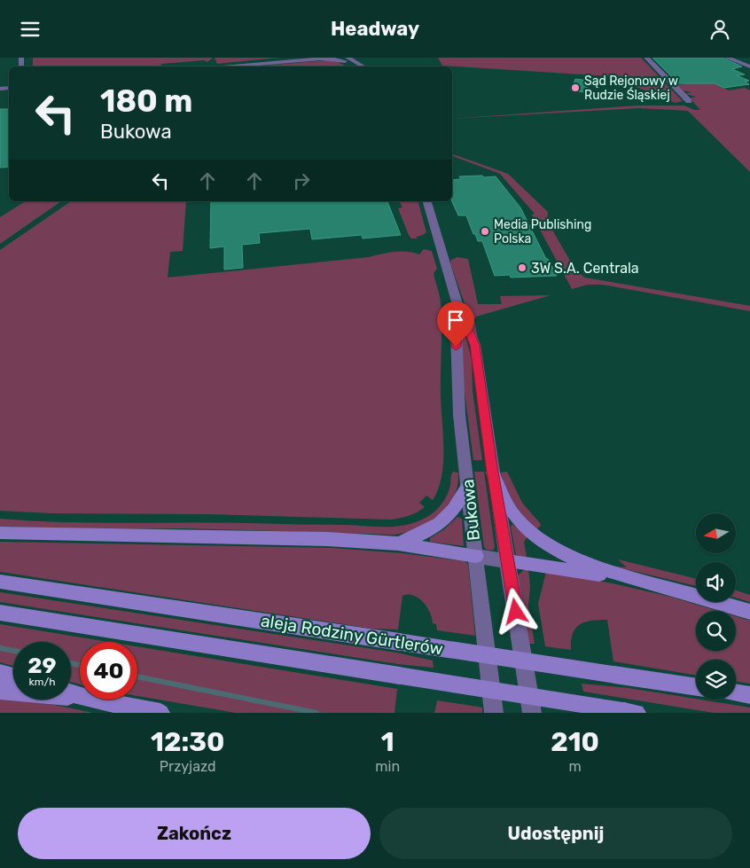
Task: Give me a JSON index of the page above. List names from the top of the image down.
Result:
{
  "streets": {
    "main road": ["aleja Rodziny Gürtlerów"],
    "street": ["Bukowa"]
  },
  "places": ["Sąd Rejonowy w Rudzie Śląskiej", "Media Publishing Polska", "3W S.A. Centrala"],
  "north": "left",
  "page": {
    "header": "Headway",
    "turn": ["180 m", "Bukowa"],
    "speed": "29 km/h",
    "limit": "40",
    "eta": [
      "12:30",
      "Przyjazd",
      "1",
      "min",
      "210",
      "m"
    ],
    "buttons": ["Zakończ", "Udostępnij"]
  }
}
